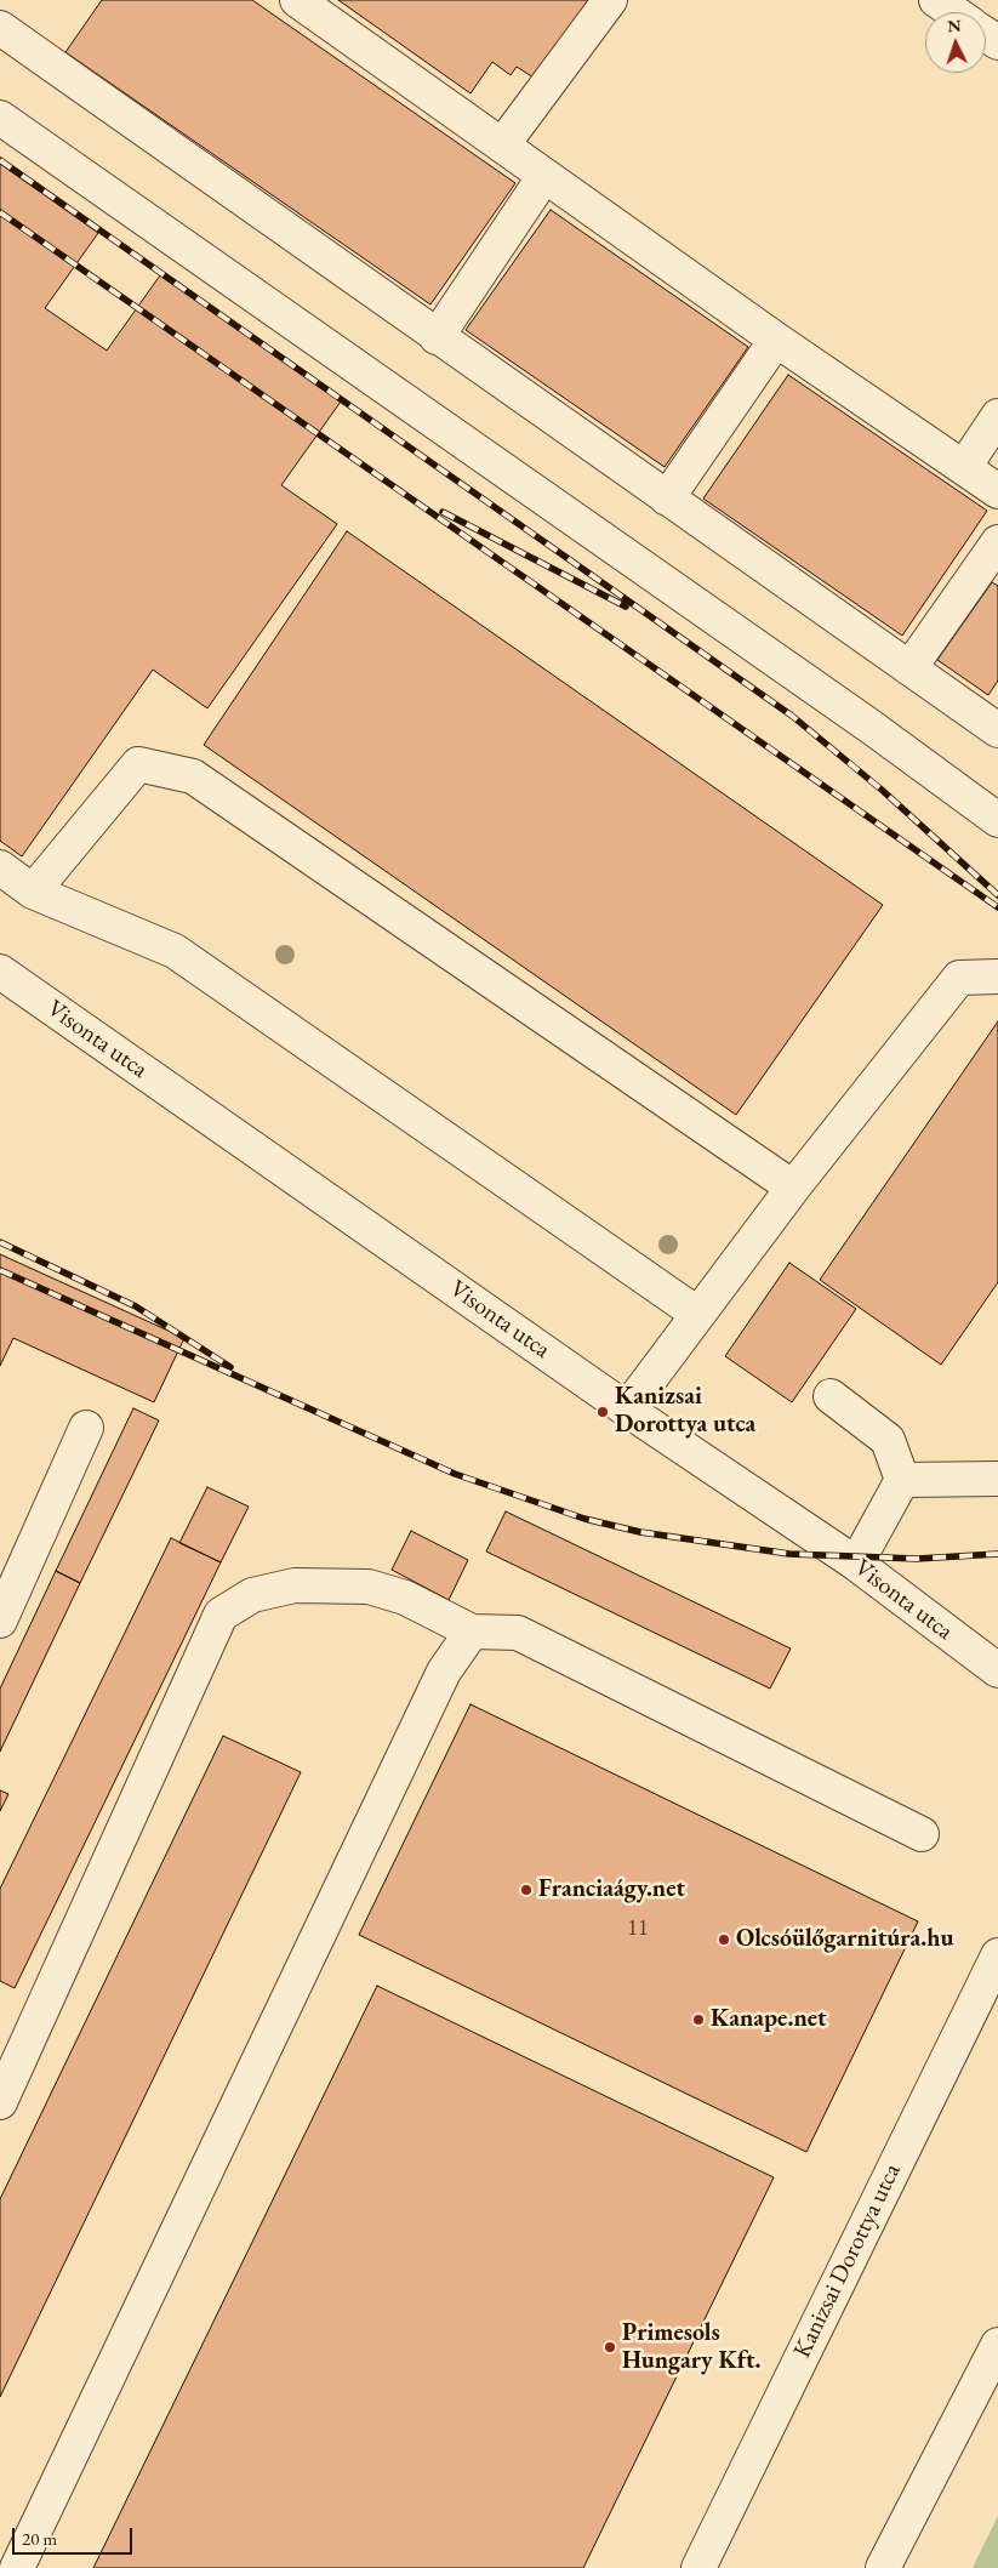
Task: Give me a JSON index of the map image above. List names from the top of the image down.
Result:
{
  "streets": {
    "street": ["Visonta utca", "Kanizsai Dorottya utca"]
  },
  "places": [
    "Kanizsai Dorottya utca",
    "Franciaágy.net",
    "Olcsóülőgarnitúra.hu",
    "Kanape.net",
    "Primesols Hungary Kft."
  ],
  "house_numbers": ["11"],
  "scale_bar": "20 m",
  "north": "top"
}
